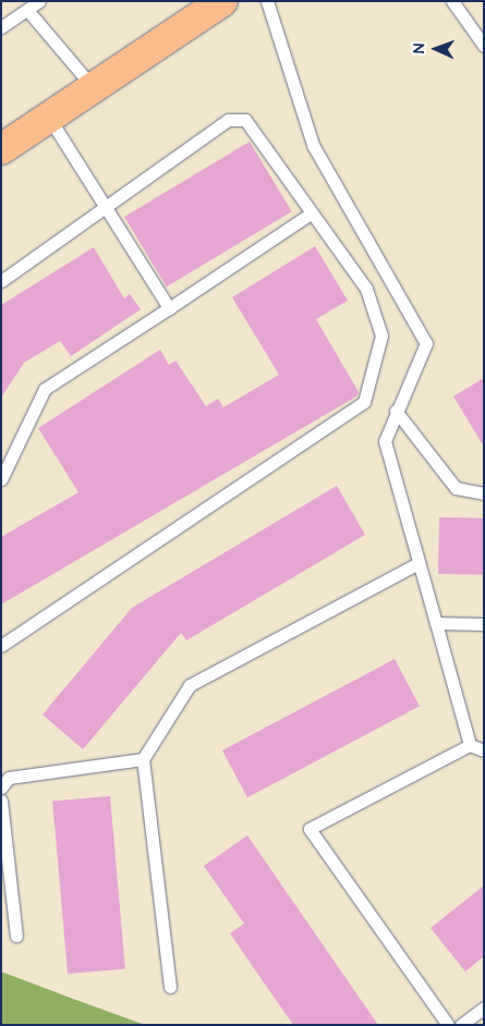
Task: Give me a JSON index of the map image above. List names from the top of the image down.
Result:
{
  "north": "left"
}
